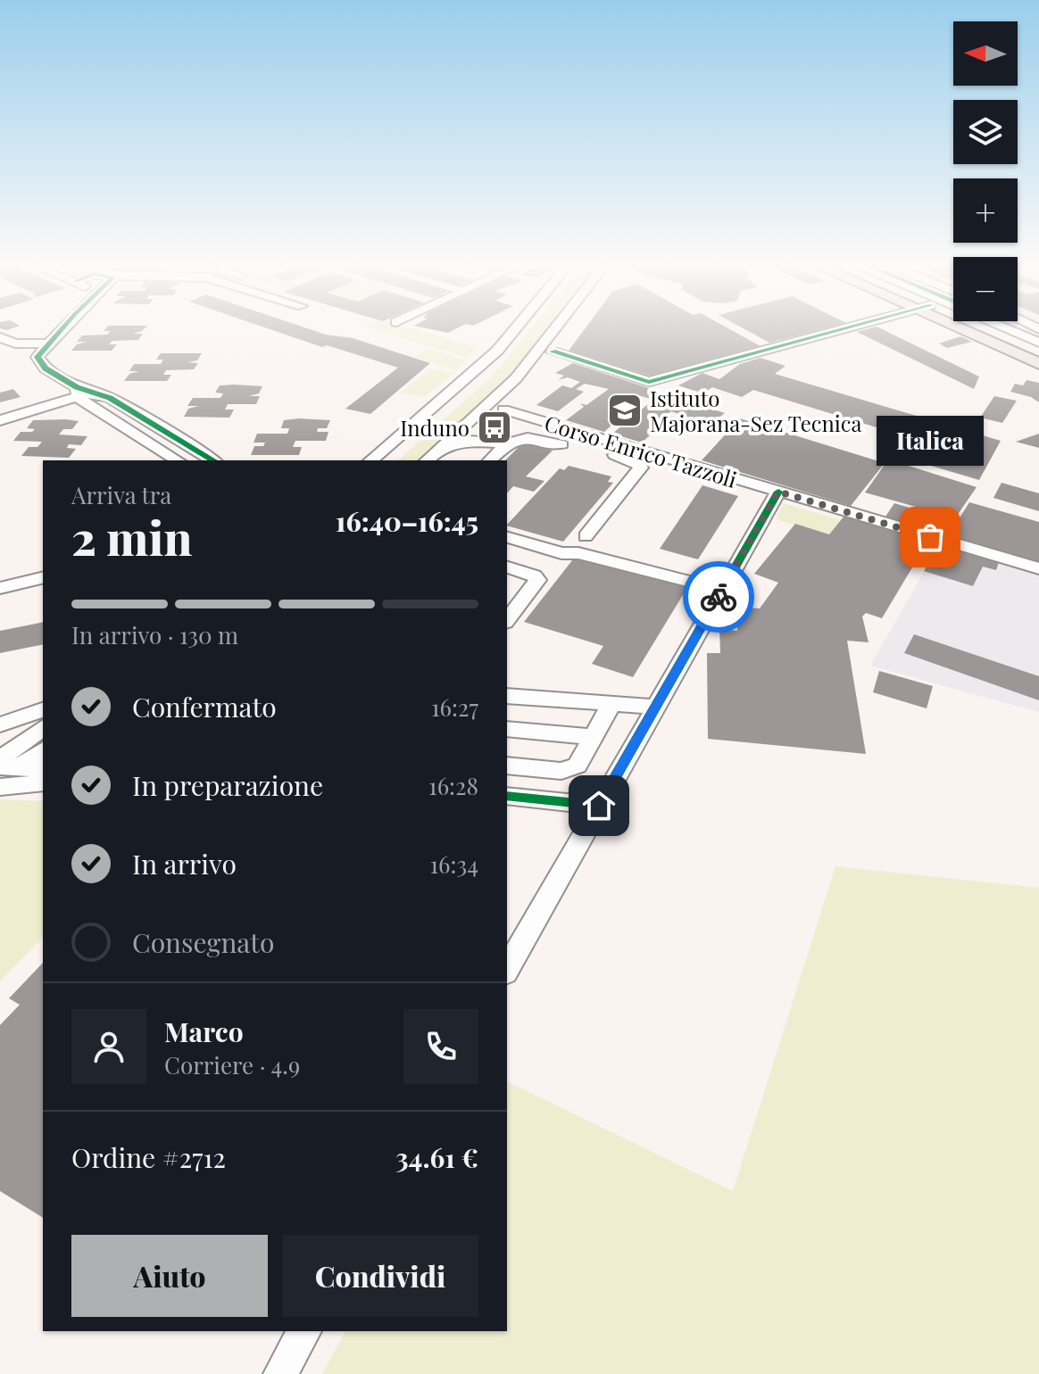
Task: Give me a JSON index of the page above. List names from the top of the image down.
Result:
{
  "streets": {
    "street": ["Corso Enrico Tazzoli"]
  },
  "places": {
    "school or university": ["Istituto Majorana-Sez Tecnica"],
    "bus stop": ["Induno"],
    "other": ["Italica"]
  },
  "north": "left",
  "page": {
    "map_buttons": ["+", "−"],
    "bubble": "Italica",
    "heading": ["2 min", "Arriva tra", "16:40–16:45"],
    "panel": [
      "Marco",
      "Corriere · 4.9",
      "Ordine #2712",
      "34.61 €"
    ],
    "bar": "In arrivo · 130 m",
    "list": [
      ["Confermato", "16:27"],
      ["In preparazione", "16:28"],
      ["In arrivo", "16:34"],
      "Consegnato"
    ],
    "buttons": ["Aiuto", "Condividi"]
  }
}
